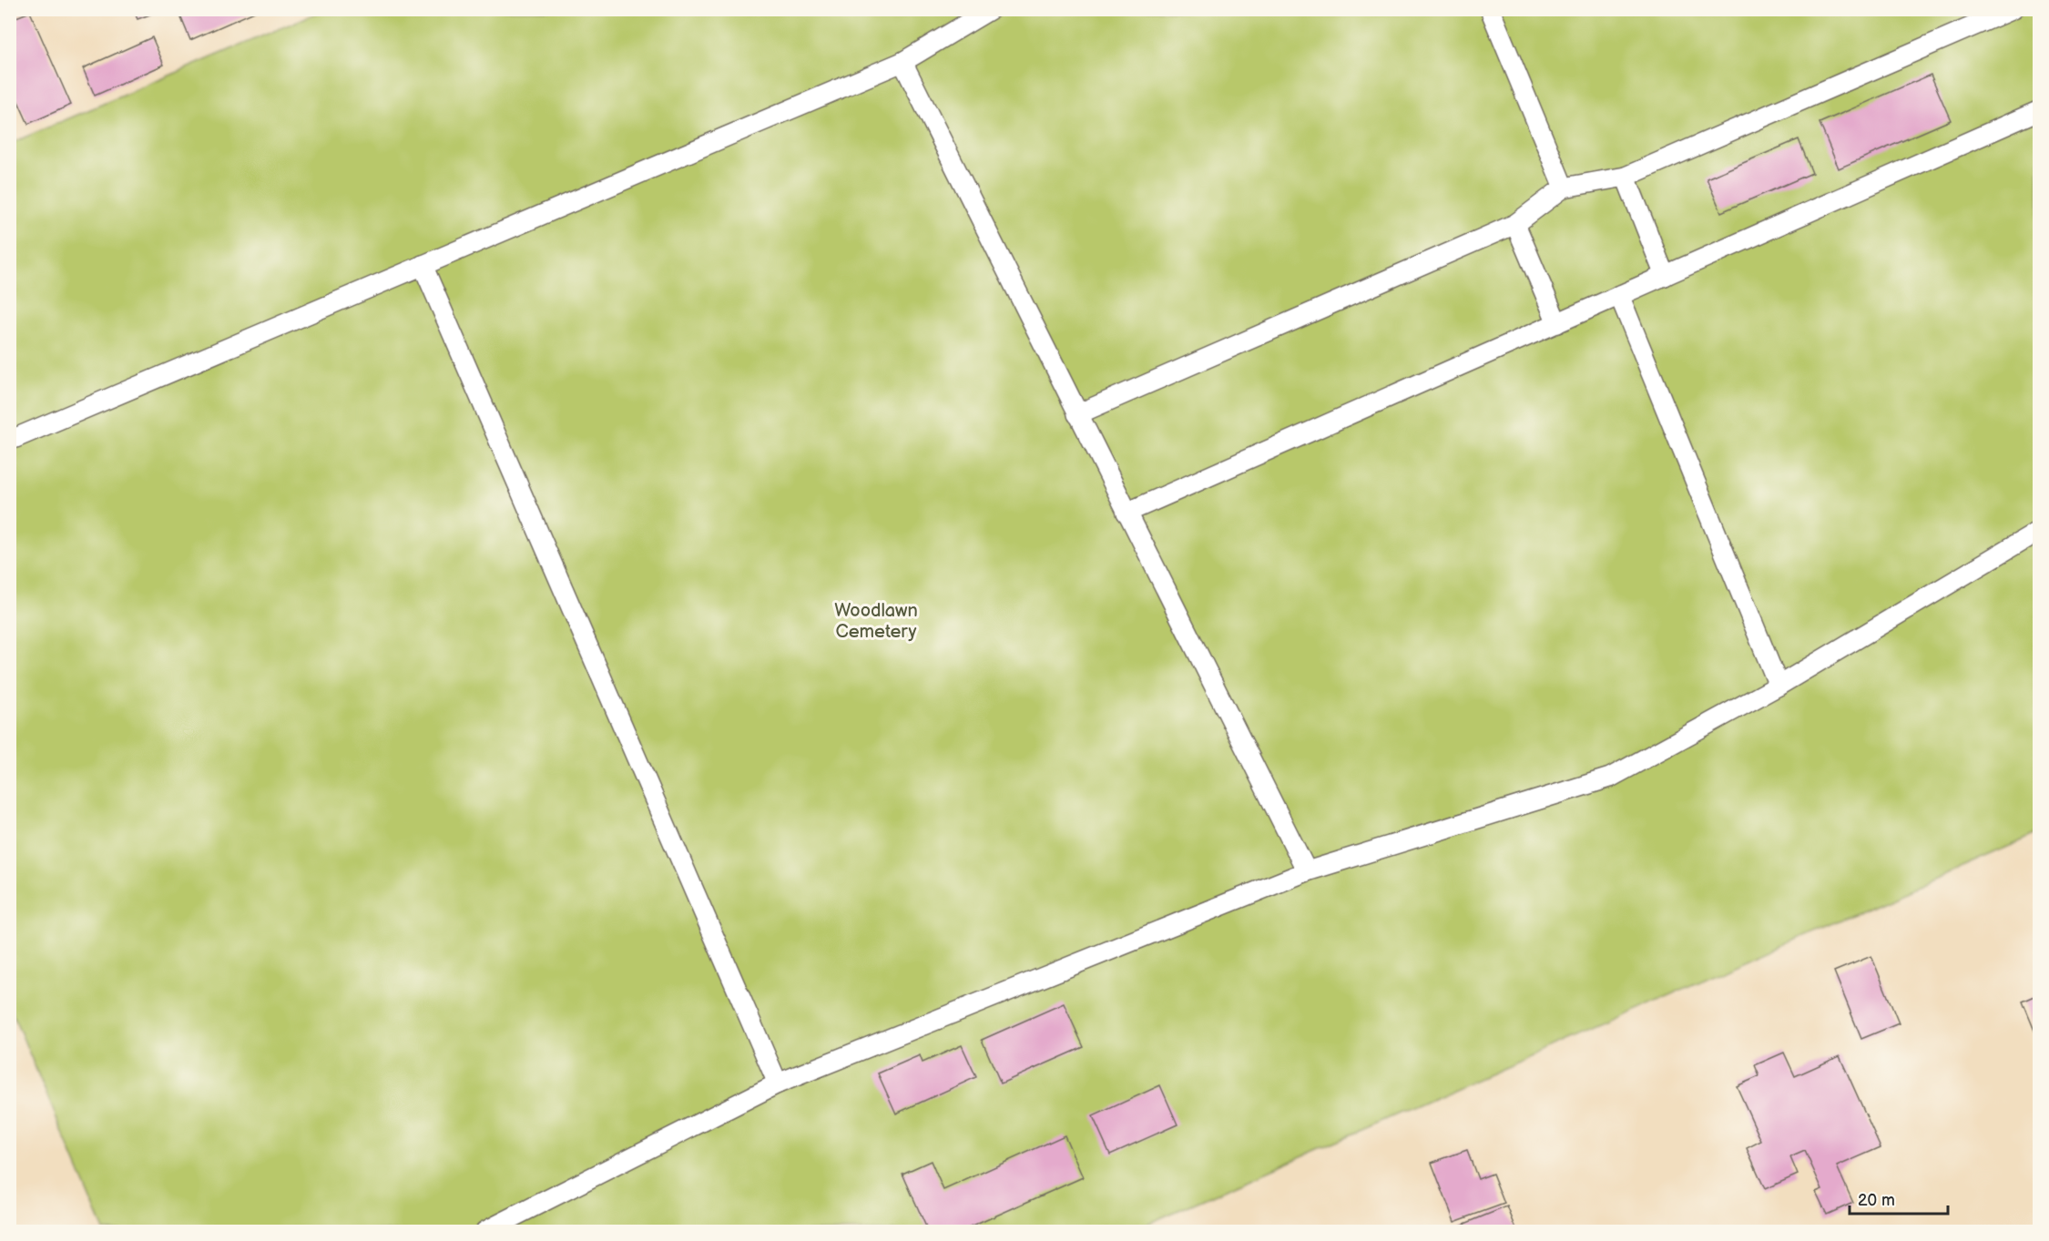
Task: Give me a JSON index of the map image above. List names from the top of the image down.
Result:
{
  "parks": ["Woodlawn Cemetery"],
  "scale_bar": "20 m"
}
